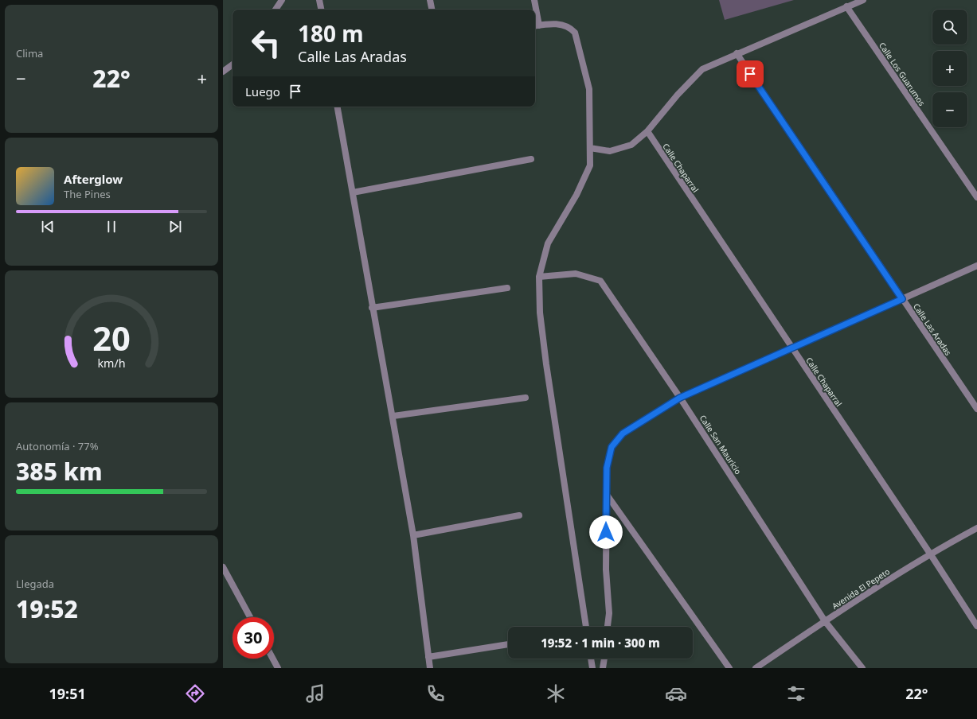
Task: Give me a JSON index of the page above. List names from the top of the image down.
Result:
{
  "streets": {
    "street": [
      "Calle Los Guarumos",
      "Calle Chaparral",
      "Calle Las Aradas",
      "Calle San Mauricio",
      "Avenida El Pepeto"
    ]
  },
  "crossings": [
    ["Calle Chaparral", "Avenida El Pepeto"],
    ["Calle San Mauricio", "Avenida El Pepeto"]
  ],
  "page": {
    "tile": [
      "Clima",
      ["Autonomía · 77%", "385 km"],
      ["Llegada", "19:52"]
    ],
    "map_buttons": ["+", "−"],
    "turn": ["180 m", "Calle Las Aradas"],
    "heat": ["−", "22°", "+"],
    "then": "Luego",
    "song": ["Afterglow", "The Pines"],
    "limit": "30",
    "trip": "19:52 · 1 min · 300 m",
    "tabs": ["19:51", "22°"],
    "gauge": ["20", "km/h"]
  }
}
